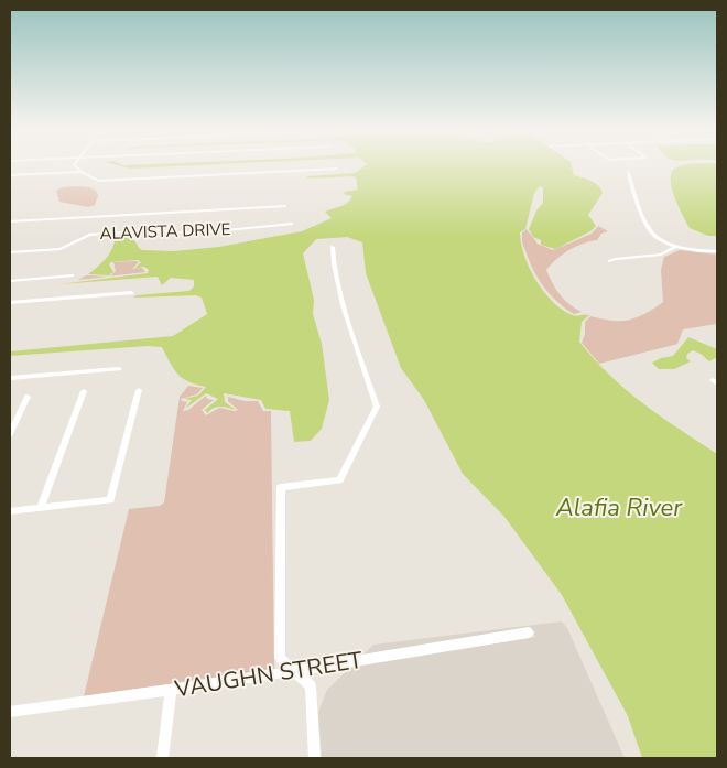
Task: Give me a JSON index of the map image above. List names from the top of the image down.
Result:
{
  "streets": {
    "street": ["ALAVISTA DRIVE", "VAUGHN STREET"]
  },
  "water": ["Alafia River"]
}
